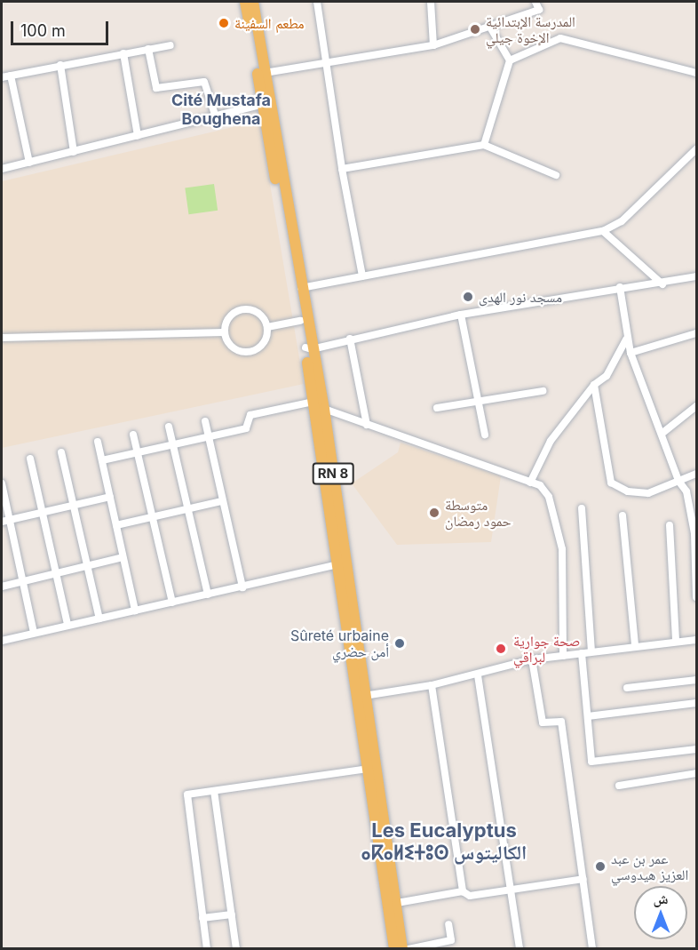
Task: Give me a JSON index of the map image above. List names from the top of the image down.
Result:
{
  "streets": {
    "main road": ["RN 8"]
  },
  "districts": ["Cité Mustafa Boughena", "Les Eucalyptus ⴰⴽⴰⵍⵉⵜⵓⵙ الكاليتوس"],
  "places": [
    "مطعم السفينة",
    "المدرسة الإبتدائية الإخوة جيلي",
    "مسجد نور الهدى",
    "متوسطة حمود رمضان",
    "Sûreté urbaine أمن حضري",
    "صحة جوارية لبراقي",
    "عمر بن عبد العزيز هيدوسي"
  ],
  "scale_bar": "100 m",
  "north": "top"
}
